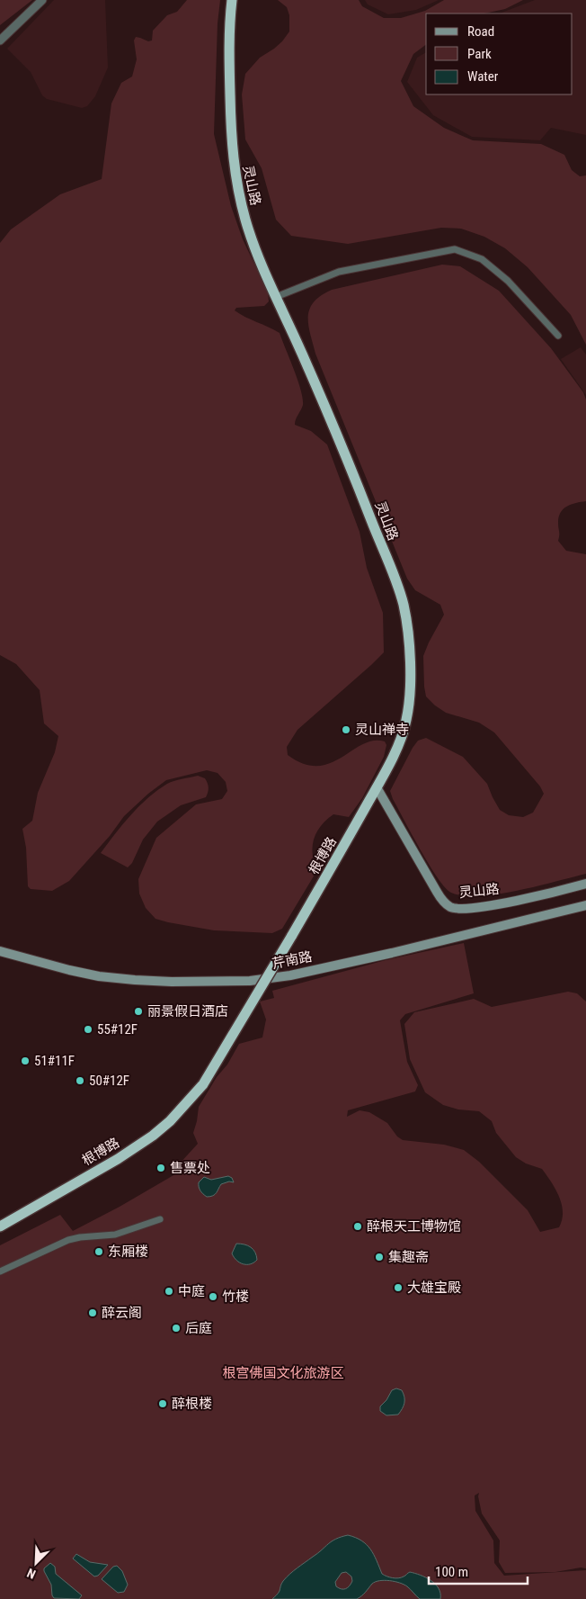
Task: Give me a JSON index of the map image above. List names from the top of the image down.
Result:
{
  "streets": {
    "highway": ["灵山路", "根博路"],
    "main road": ["芹南路"]
  },
  "crossings": [
    ["灵山路", "根博路"]
  ],
  "parks": ["根宫佛国文化旅游区"],
  "places": [
    "灵山禅寺",
    "丽景假日酒店",
    "55#12F",
    "51#11F",
    "50#12F",
    "售票处",
    "醉根天工博物馆",
    "东厢楼",
    "集趣斋",
    "大雄宝殿",
    "中庭",
    "竹楼",
    "醉云阁",
    "后庭",
    "醉根楼"
  ],
  "legend": ["Road", "Park", "Water"],
  "scale_bar": "100 m",
  "north": "bottom left"
}
